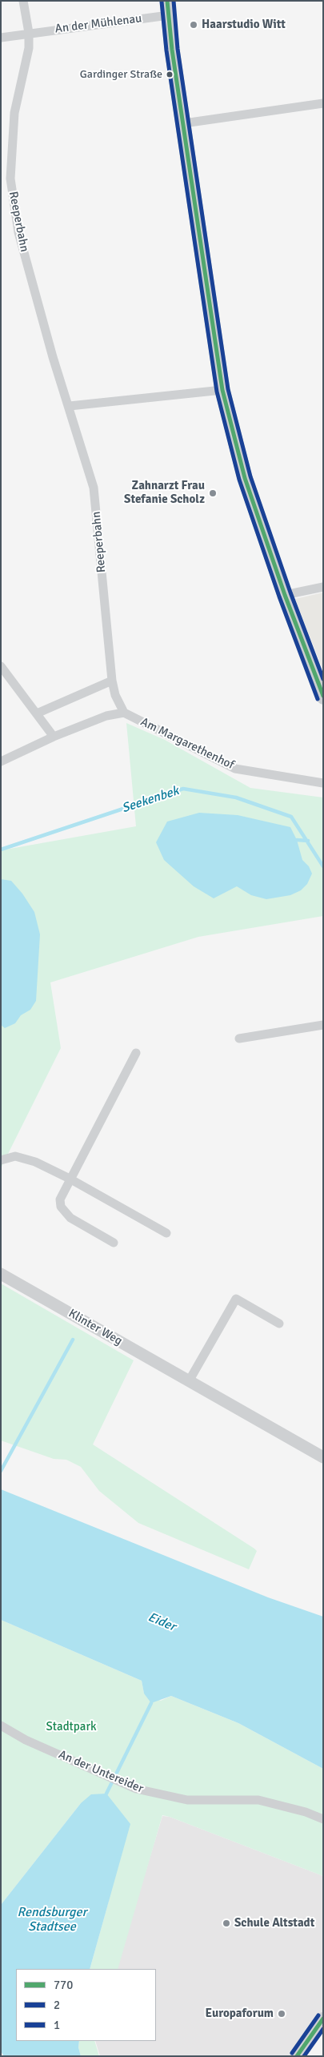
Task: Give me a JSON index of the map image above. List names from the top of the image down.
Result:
{
  "streets": {
    "street": [
      "An der Mühlenau",
      "Reeperbahn",
      "Am Margarethenhof",
      "Klinter Weg",
      "An der Untereider"
    ]
  },
  "crossings": [
    ["An der Mühlenau", "Reeperbahn"]
  ],
  "water": ["Seekenbek", "Eider", "Rendsburger Stadtsee"],
  "parks": ["Stadtpark"],
  "places": [
    "Haarstudio Witt",
    "Gardinger Straße",
    "Zahnarzt Frau Stefanie Scholz",
    "Schule Altstadt",
    "Europaforum"
  ],
  "lines": ["transit line 770", "transit line 1", "transit line 2"],
  "legend": ["770", "2", "1"]
}
